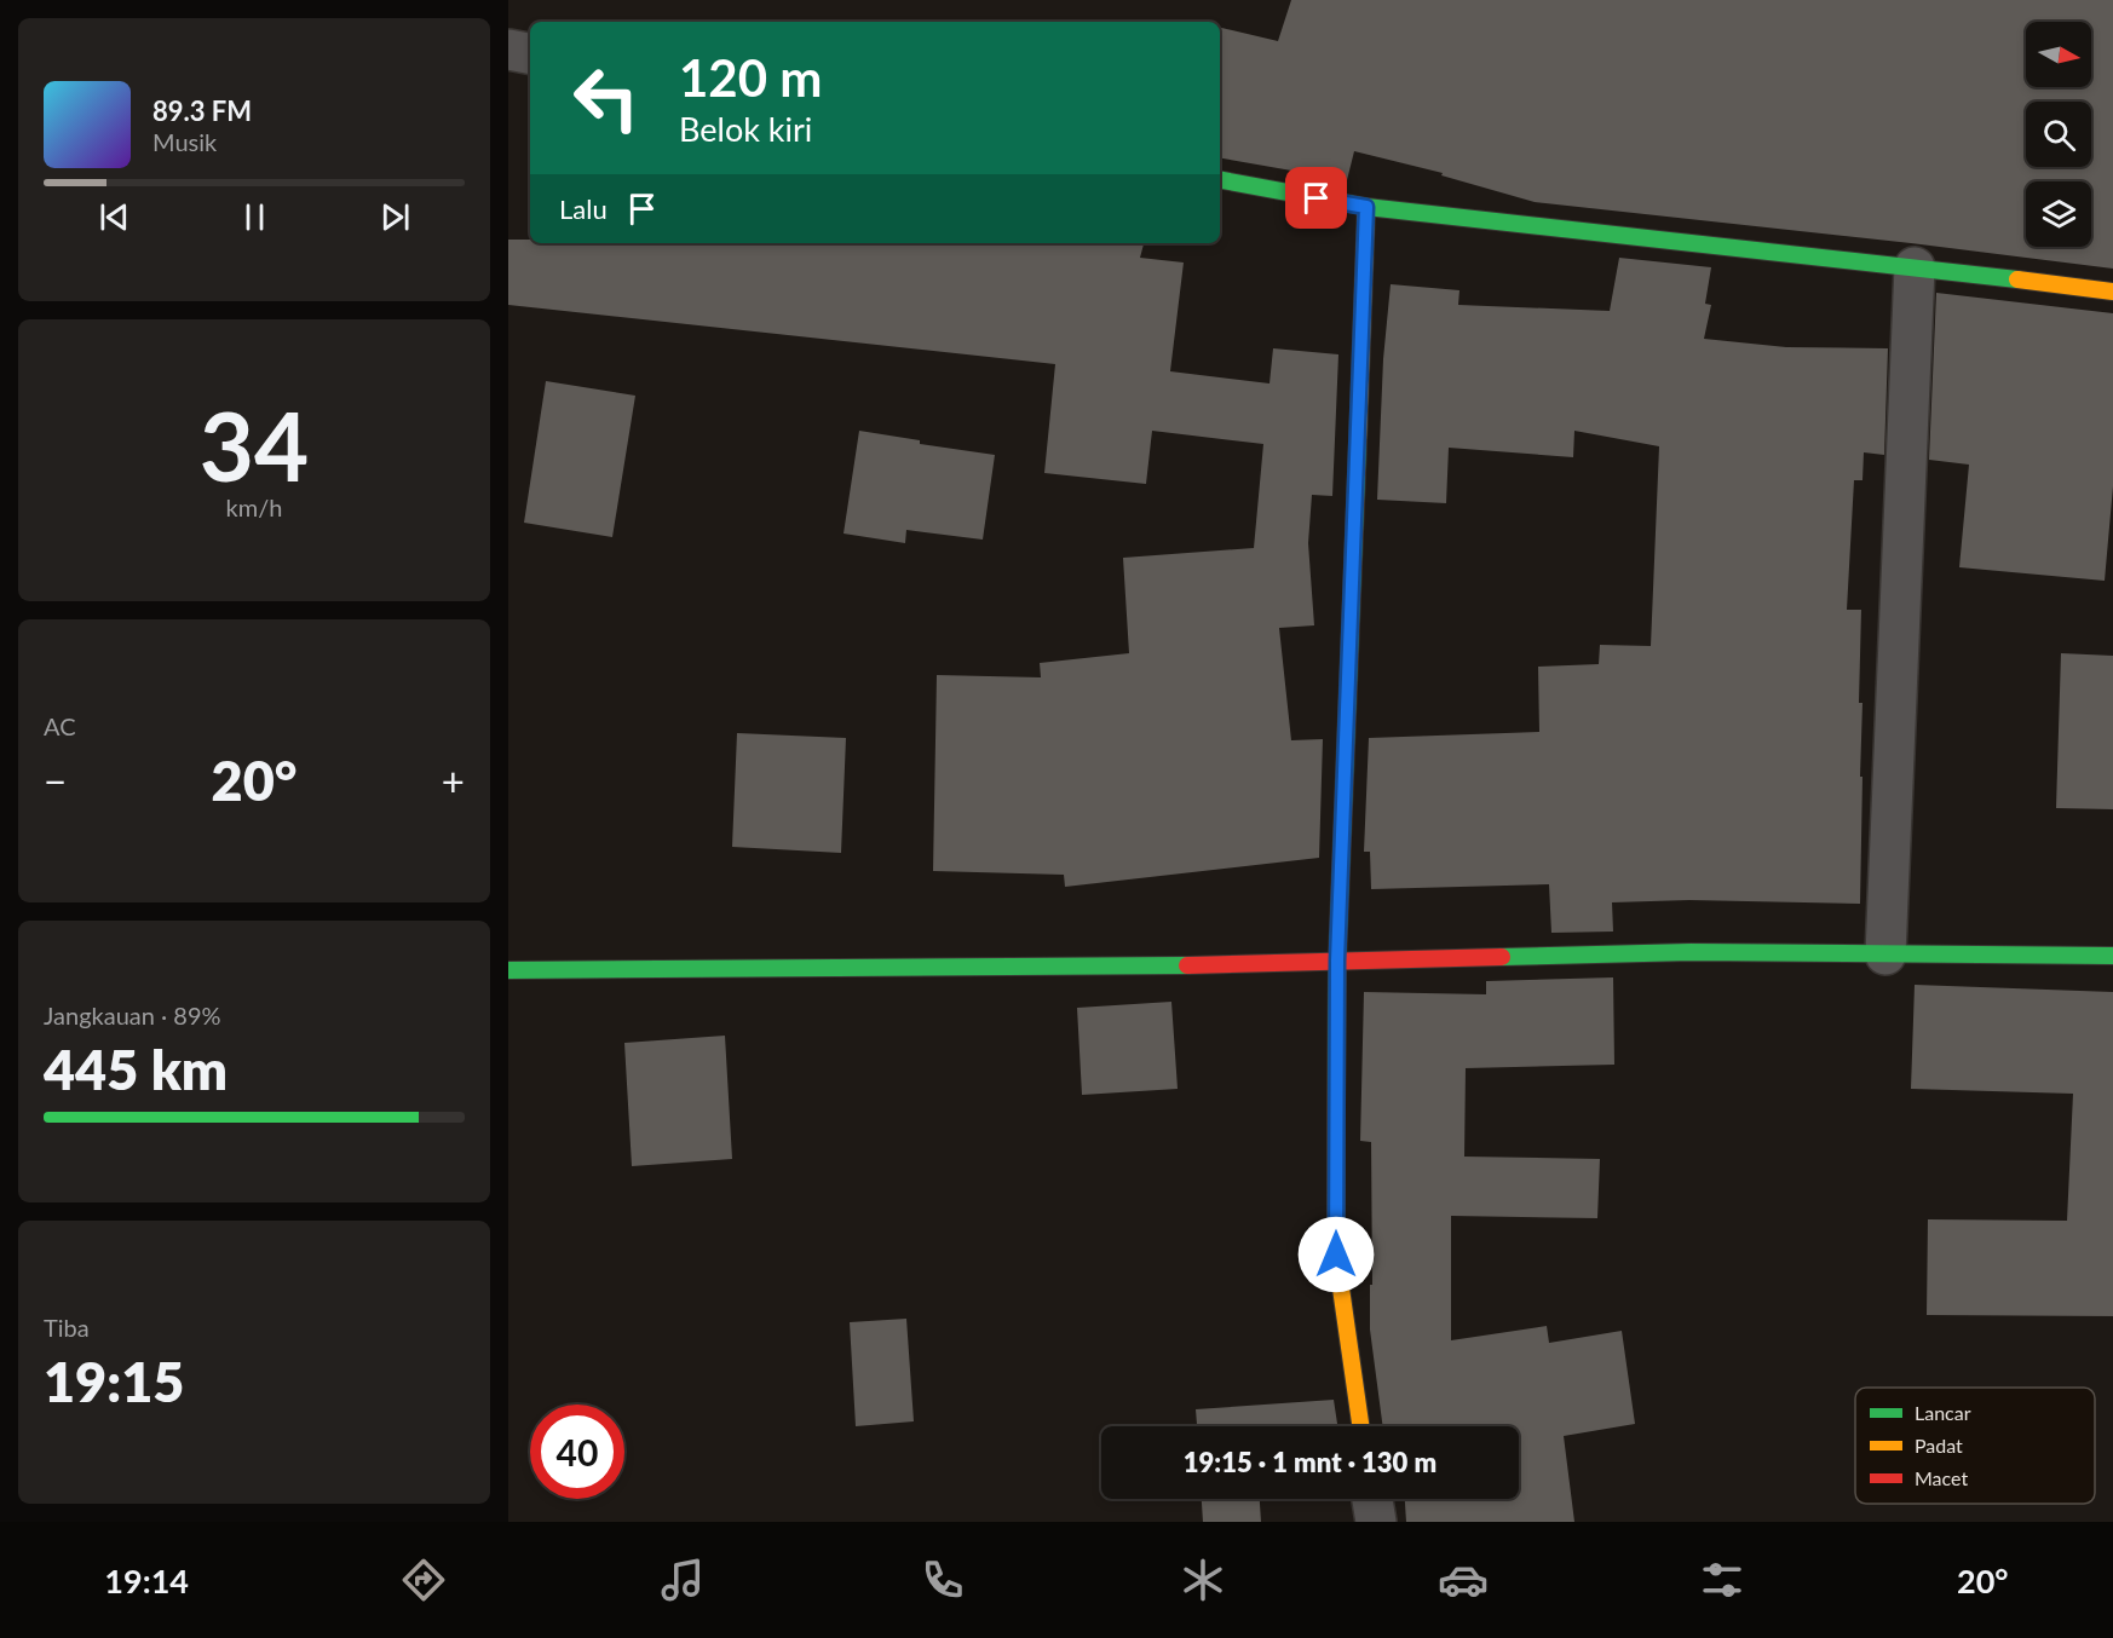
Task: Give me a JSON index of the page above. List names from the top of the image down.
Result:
{
  "legend": ["Lancar", "Padat", "Macet"],
  "north": "right",
  "page": {
    "turn": ["120 m", "Belok kiri"],
    "song": ["89.3 FM", "Musik"],
    "then": "Lalu",
    "tile": [
      ["34", "km/h"],
      "AC",
      ["Jangkauan · 89%", "445 km"],
      ["Tiba", "19:15"]
    ],
    "heat": ["−", "20°", "+"],
    "limit": "40",
    "trip": "19:15 · 1 mnt · 130 m",
    "tabs": ["19:14", "20°"]
  }
}
